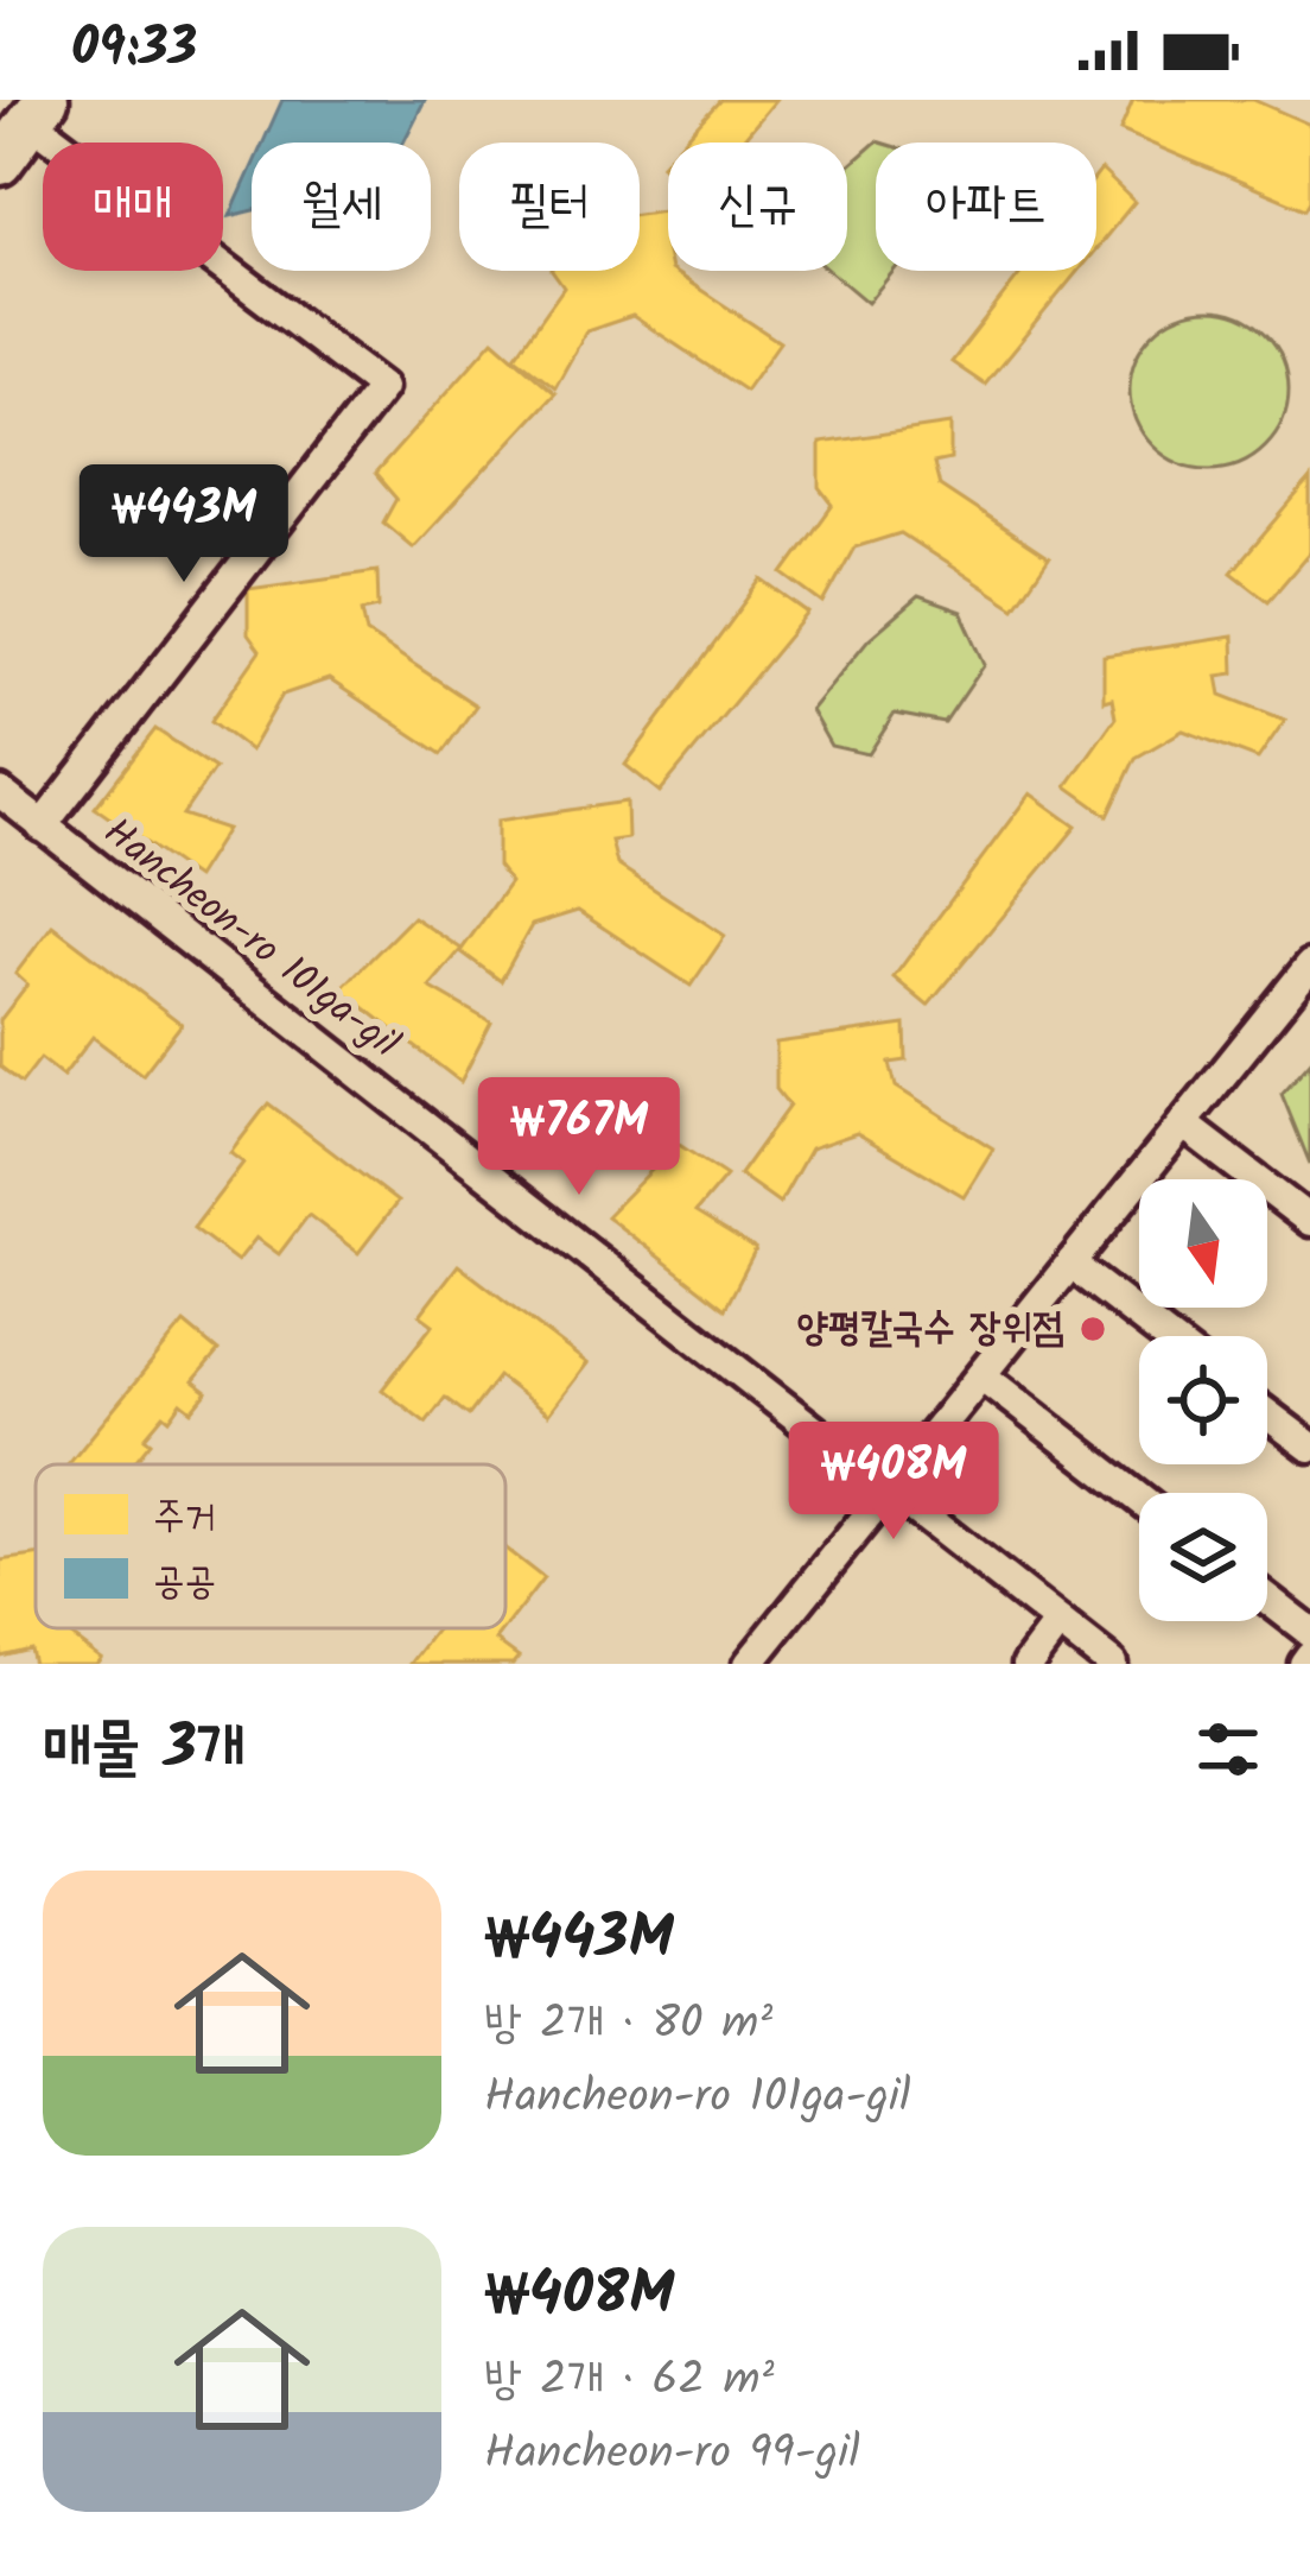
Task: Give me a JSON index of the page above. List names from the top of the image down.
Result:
{
  "streets": {
    "street": ["Hancheon-ro 101ga-gil"]
  },
  "places": ["양평칼국수 장위점"],
  "legend": ["주거", "공공"],
  "north": "bottom",
  "page": {
    "status": "09:33",
    "chip": [
      "매매",
      "월세",
      "필터",
      "신규",
      "아파트"
    ],
    "price": ["₩443M", "₩767M", "₩408M"],
    "heading": "매물 3개",
    "list": [
      {
        "name": "₩443M",
        "note": "방 2개 · 80 m² · Hancheon-ro 101ga-gil"
      },
      {
        "name": "₩408M",
        "note": "방 2개 · 62 m² · Hancheon-ro 99-gil"
      }
    ]
  }
}
